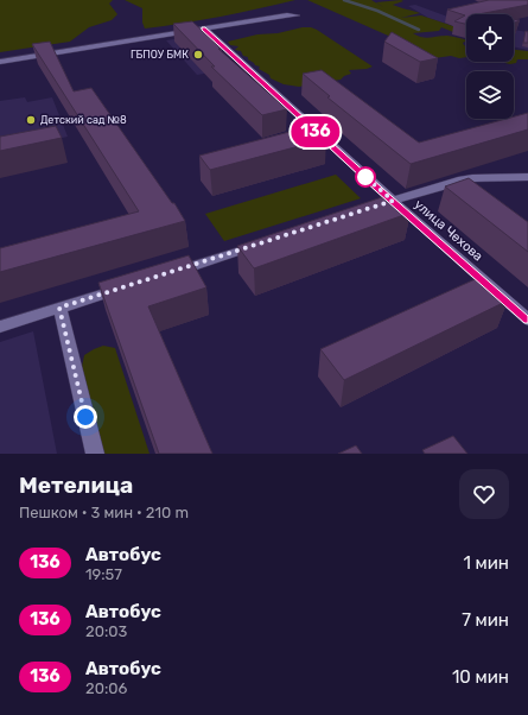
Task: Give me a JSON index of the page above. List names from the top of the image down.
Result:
{
  "streets": {
    "street": ["улица Чехова"]
  },
  "places": ["ГБПОУ БМК", "Детский сад №8"],
  "lines": ["bus line 136"],
  "page": {
    "on_map": "136",
    "heading": ["Метелица", "Пешком · 3 мин · 210 m"],
    "list": [
      {
        "mark": "136",
        "name": "Автобус",
        "note": "19:57",
        "value": "1 мин"
      },
      {
        "mark": "136",
        "name": "Автобус",
        "note": "20:03",
        "value": "7 мин"
      },
      {
        "mark": "136",
        "name": "Автобус",
        "note": "20:06",
        "value": "10 мин"
      }
    ]
  }
}
